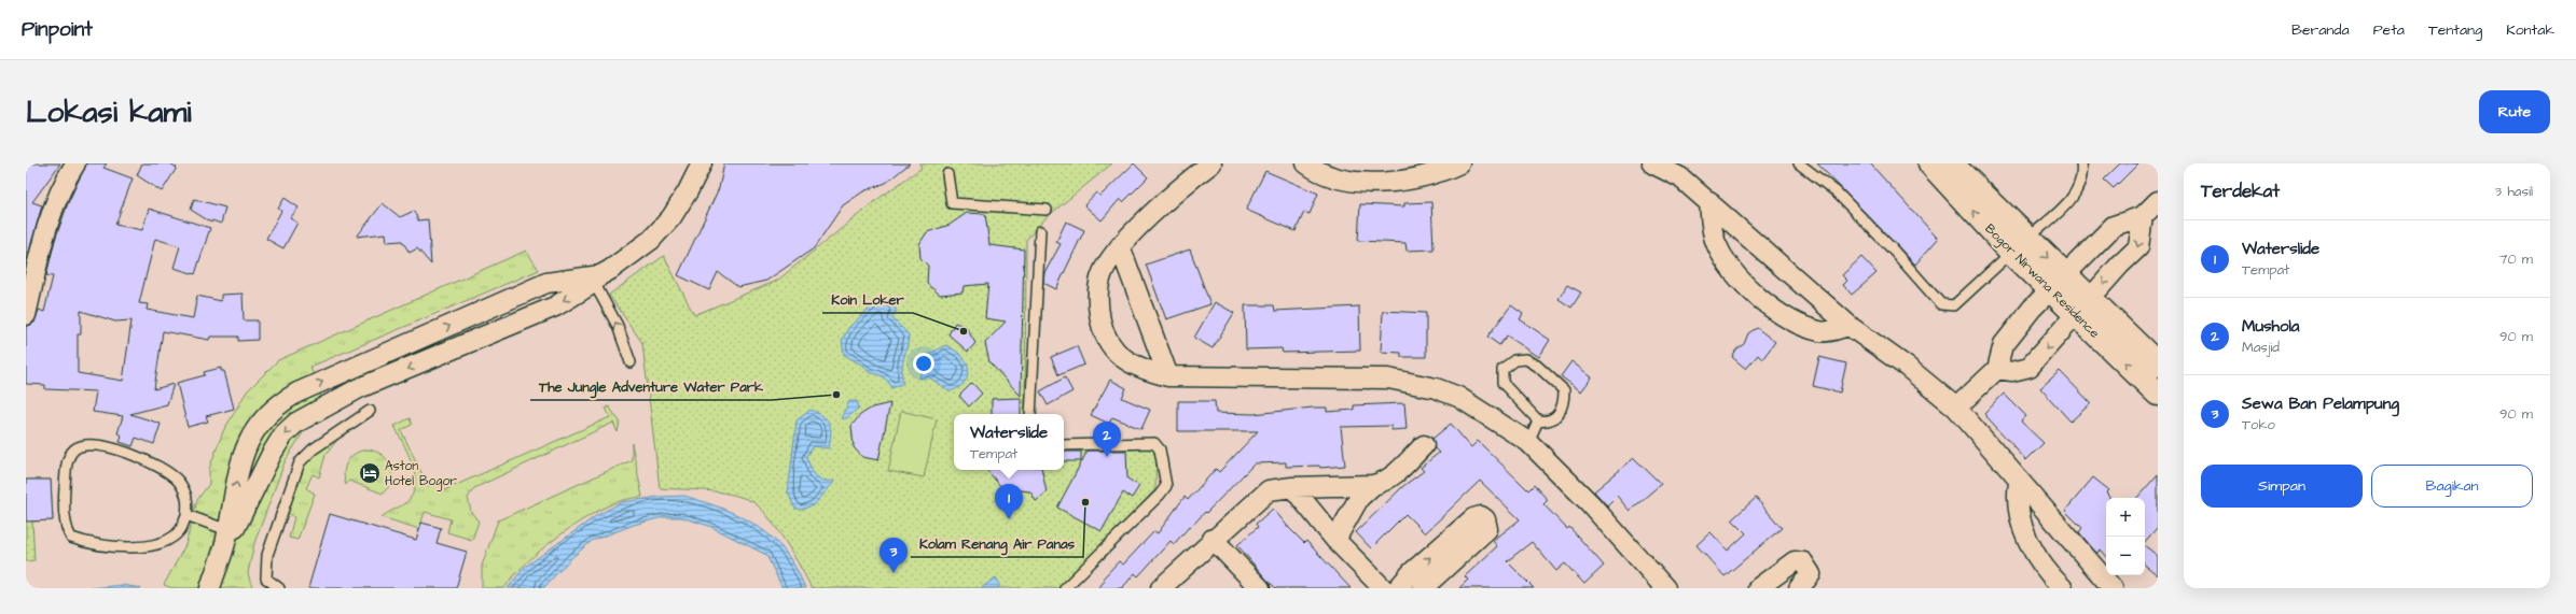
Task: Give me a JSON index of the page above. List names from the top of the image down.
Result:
{
  "streets": {
    "street": ["Bogor Nirwana Residence"]
  },
  "places": {
    "other": ["Koin Loker", "The Jungle Adventure Water Park", "Kolam Renang Air Panas"],
    "hotel": ["Aston Hotel Bogor"]
  },
  "page": {
    "header": "Pinpoint",
    "nav": [
      "Beranda",
      "Peta",
      "Tentang",
      "Kontak"
    ],
    "buttons": [
      "Rute",
      ["Simpan", "Bagikan"]
    ],
    "title": "Lokasi kami",
    "heading": ["Terdekat", "3 hasil"],
    "list": [
      {
        "mark": "1",
        "name": "Waterslide",
        "note": "Tempat",
        "value": "70 m"
      },
      {
        "mark": "2",
        "name": "Mushola",
        "note": "Masjid",
        "value": "90 m"
      },
      {
        "mark": "3",
        "name": "Sewa Ban Pelampung",
        "note": "Toko",
        "value": "90 m"
      }
    ],
    "popup": ["Waterslide", "Tempat"],
    "pins": ["2", "1", "3"],
    "map_buttons": ["+", "−"]
  }
}
